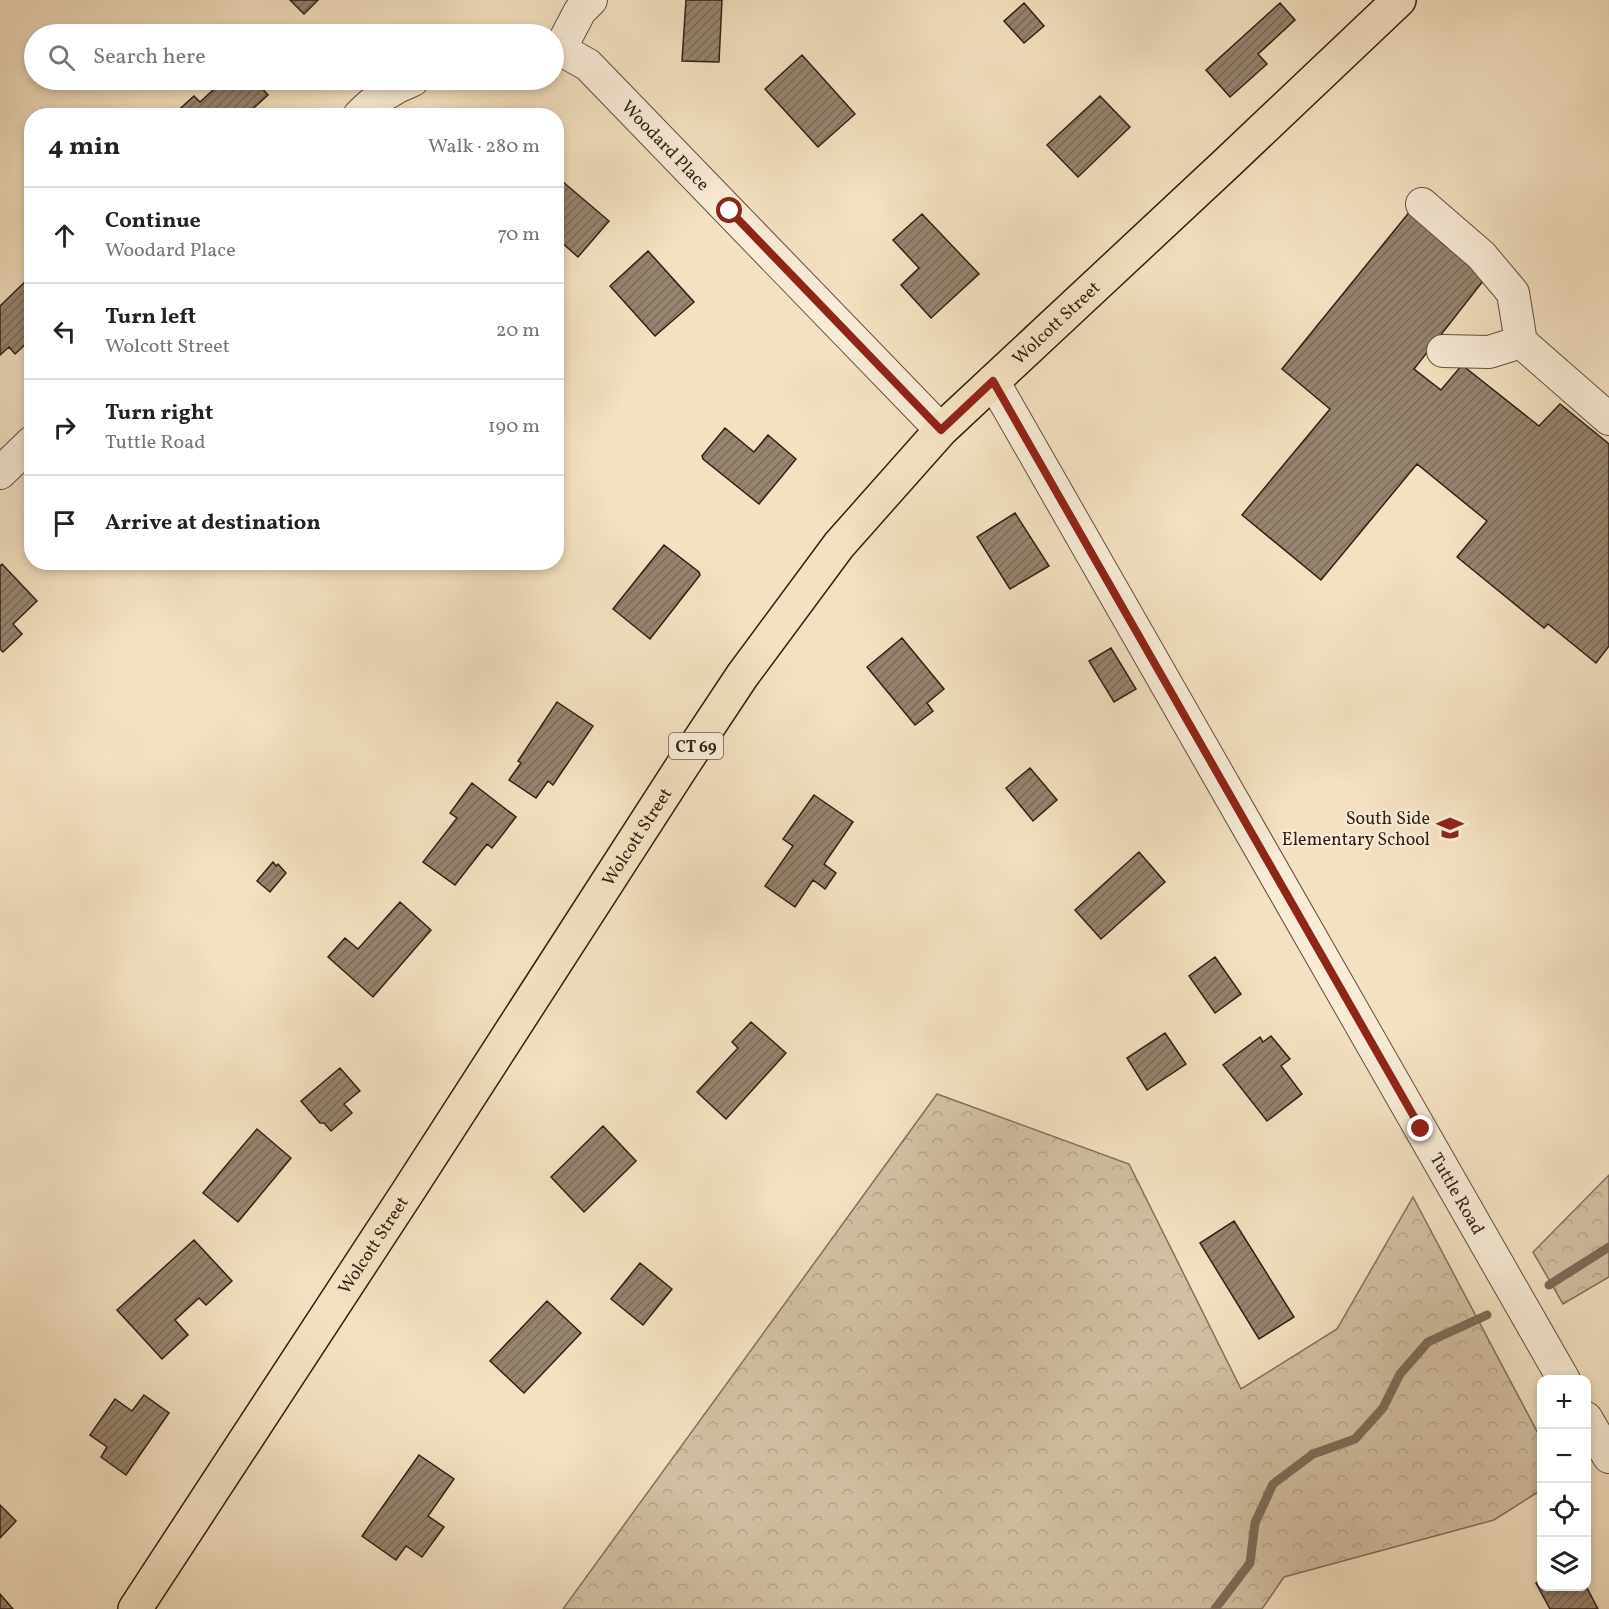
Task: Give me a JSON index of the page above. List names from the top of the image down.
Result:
{
  "streets": {
    "main road": ["Wolcott Street", "CT 69"],
    "street": ["Woodard Place", "Tuttle Road"]
  },
  "crossings": [
    ["Woodard Place", "Wolcott Street"],
    ["Wolcott Street", "Tuttle Road"]
  ],
  "places": {
    "school or university": ["South Side Elementary School"]
  },
  "page": {
    "search": "Search here",
    "heading": ["4 min", "Walk · 280 m"],
    "list": [
      ["Continue", "Woodard Place", "70 m"],
      ["Turn left", "Wolcott Street", "20 m"],
      ["Turn right", "Tuttle Road", "190 m"],
      "Arrive at destination"
    ],
    "map_buttons": ["+", "−"]
  }
}
